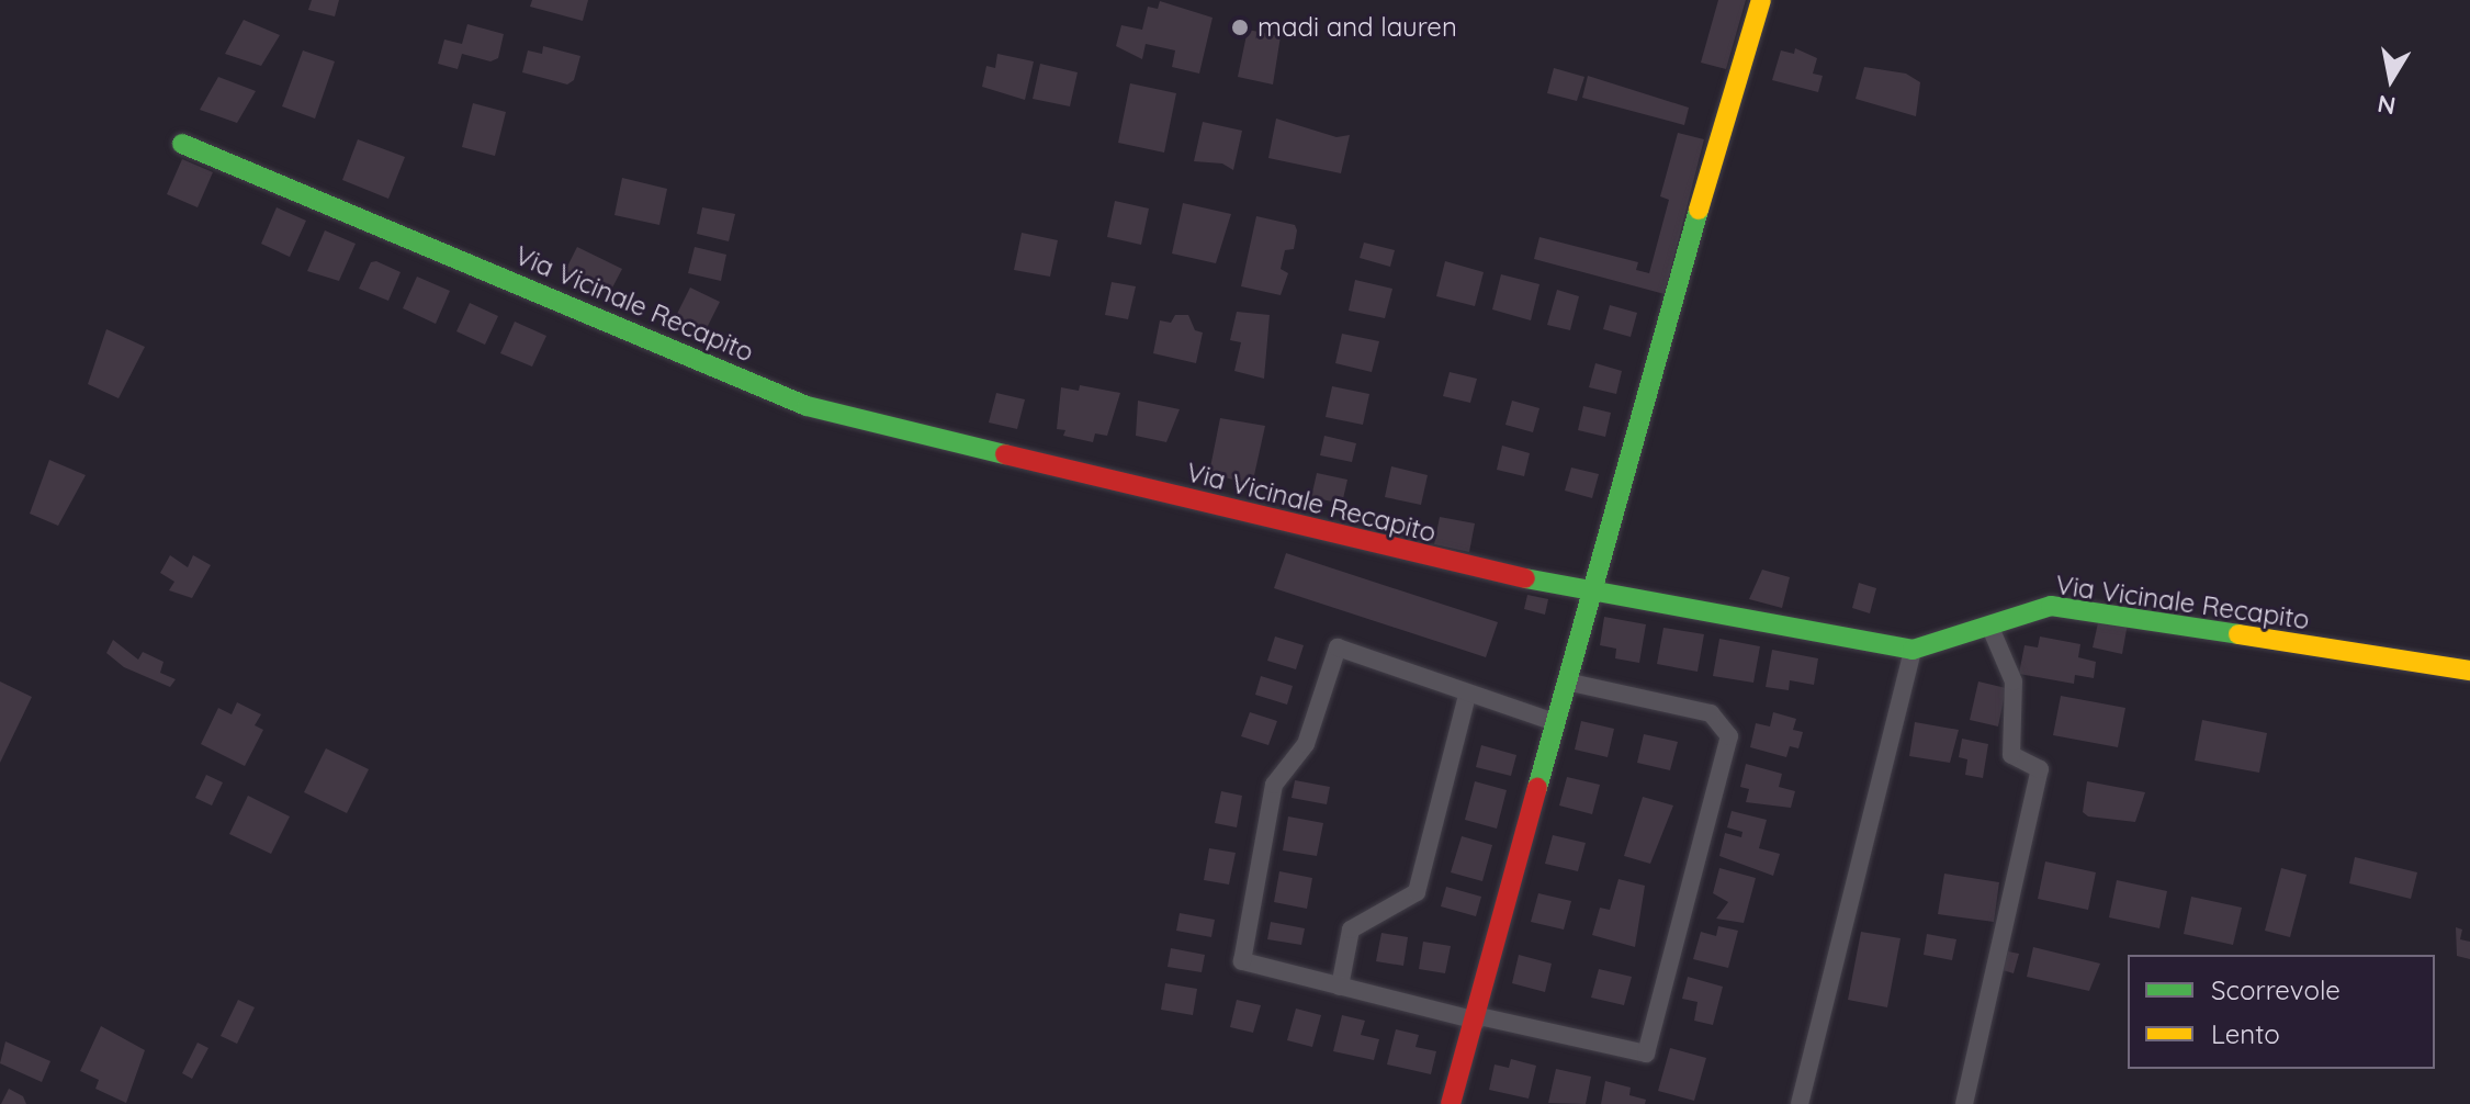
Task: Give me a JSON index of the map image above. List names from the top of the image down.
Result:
{
  "streets": {
    "street": ["Via Vicinale Recapito"]
  },
  "places": ["madi and lauren"],
  "legend": ["Scorrevole", "Lento"],
  "north": "bottom"
}
